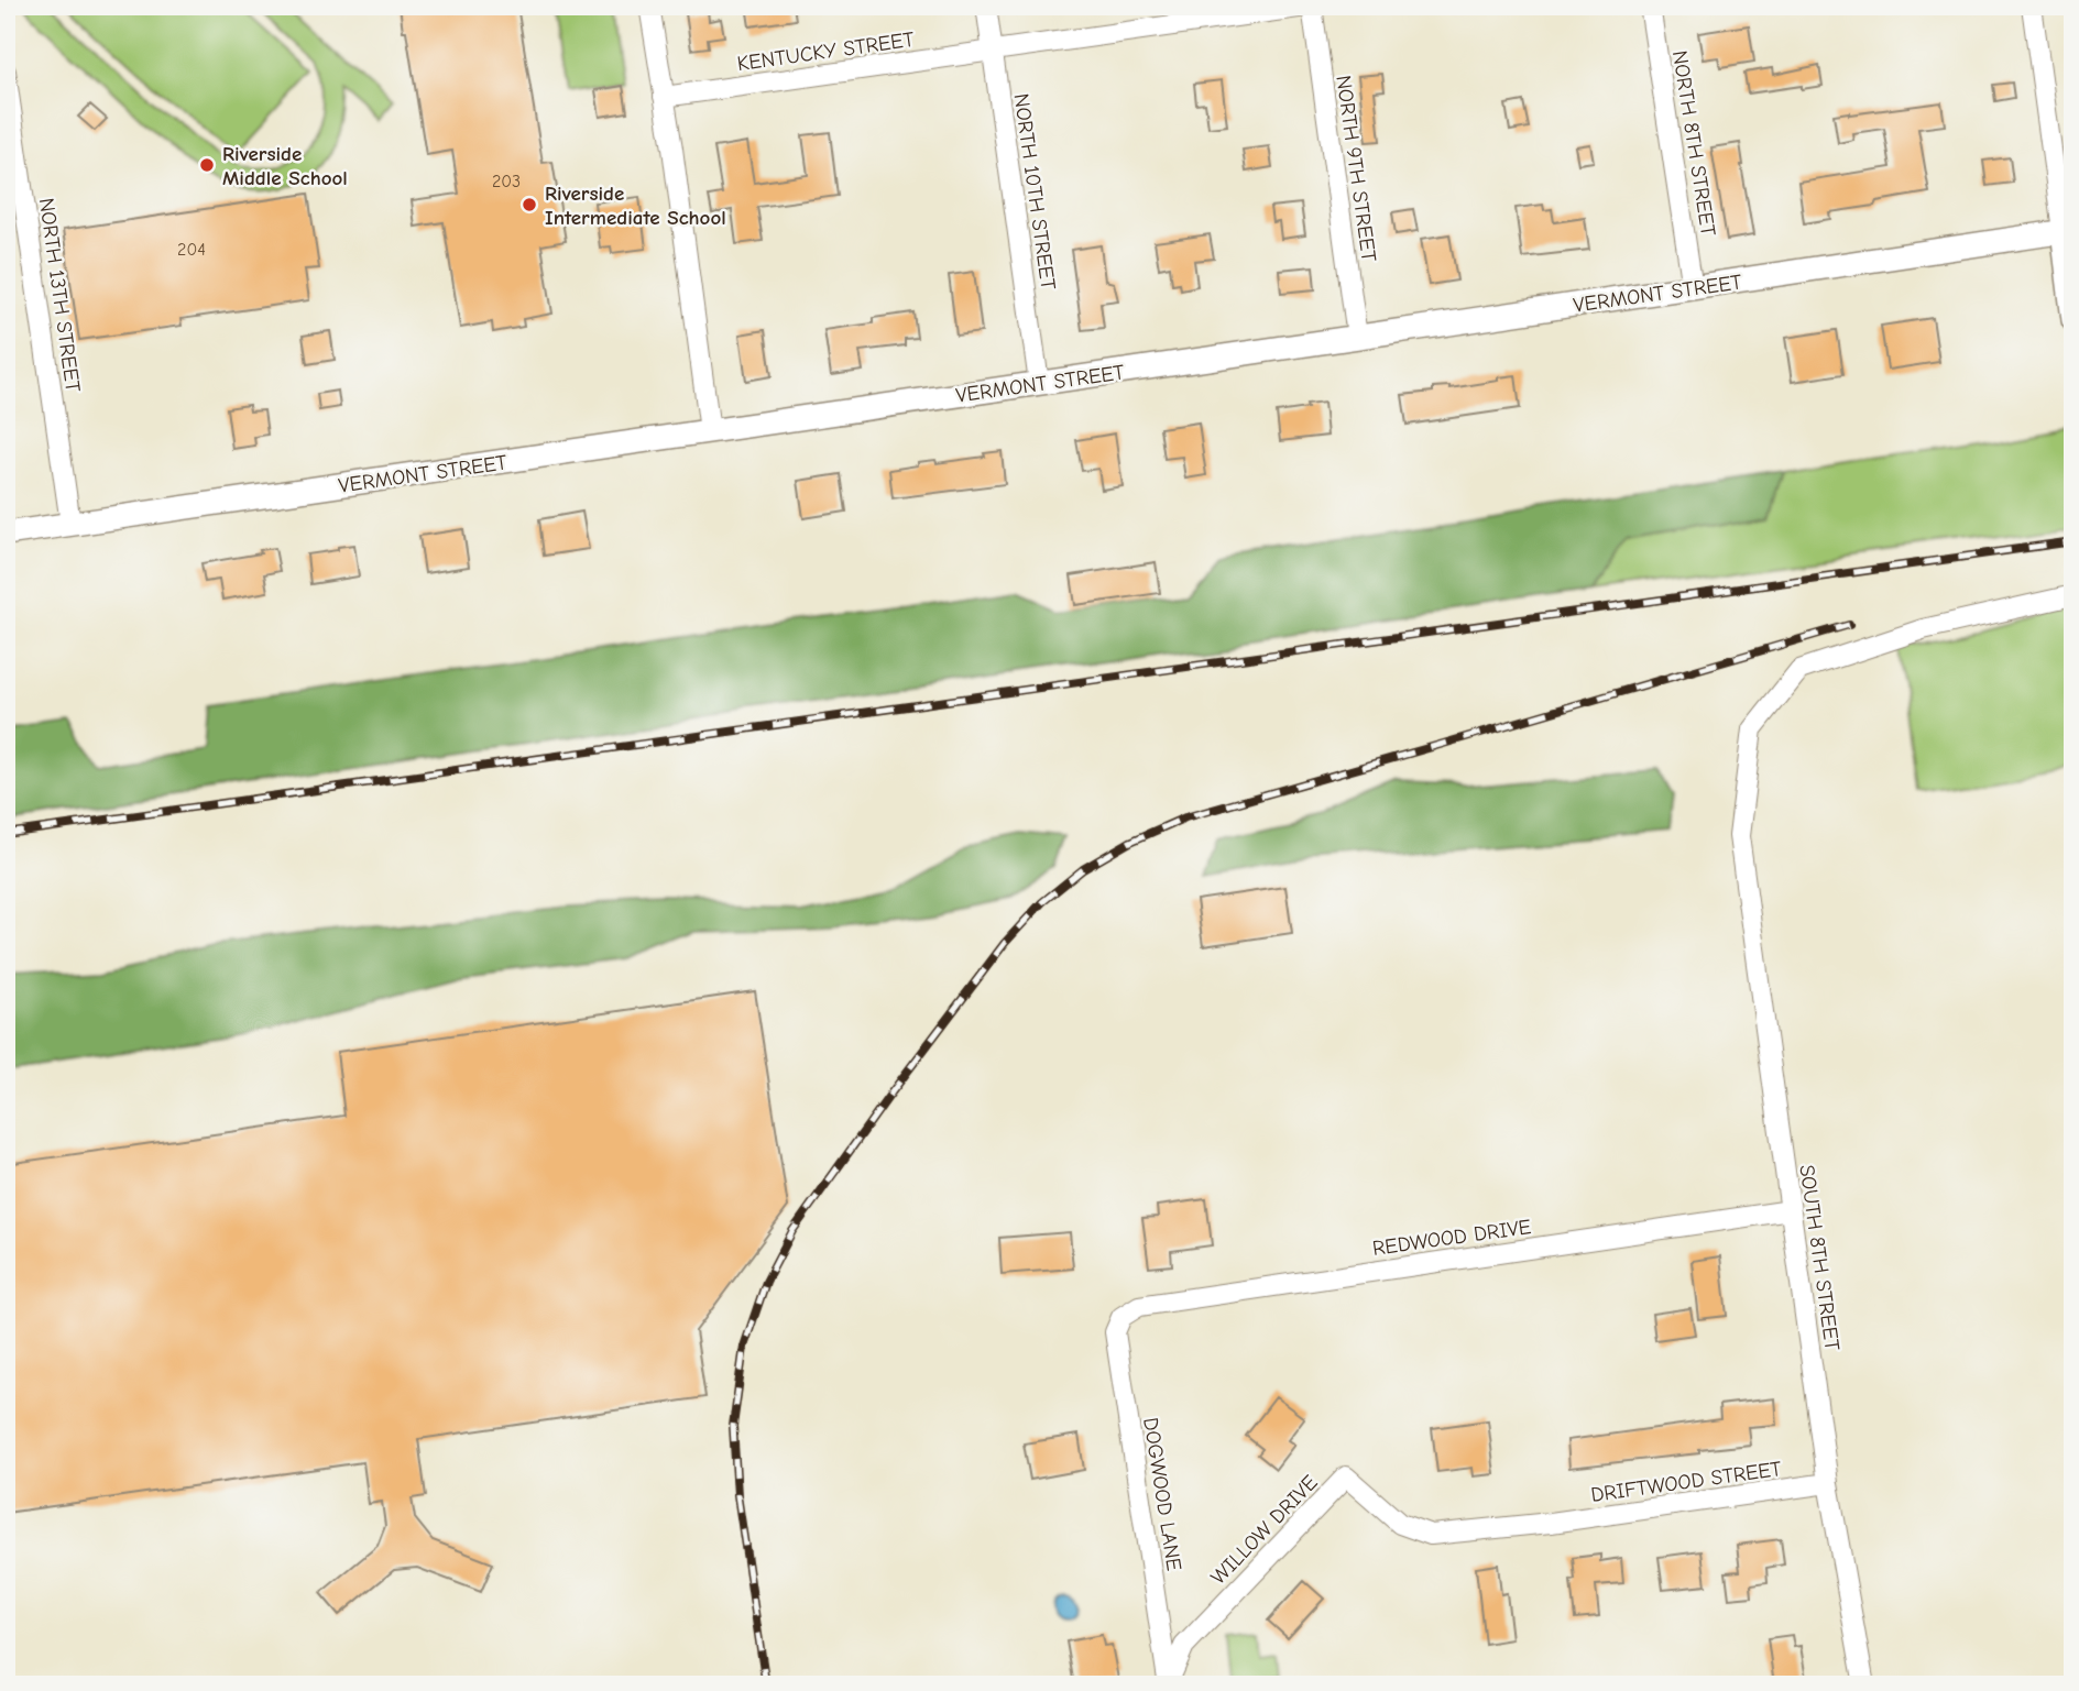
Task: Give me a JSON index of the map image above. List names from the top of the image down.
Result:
{
  "streets": {
    "street": [
      "KENTUCKY STREET",
      "NORTH 8TH STREET",
      "NORTH 9TH STREET",
      "NORTH 10TH STREET",
      "VERMONT STREET",
      "NORTH 13TH STREET",
      "REDWOOD DRIVE",
      "SOUTH 8TH STREET",
      "DRIFTWOOD STREET",
      "DOGWOOD LANE",
      "WILLOW DRIVE"
    ]
  },
  "crossings": [
    ["KENTUCKY STREET", "NORTH 9TH STREET"],
    ["KENTUCKY STREET", "NORTH 10TH STREET"],
    ["NORTH 8TH STREET", "VERMONT STREET"],
    ["NORTH 9TH STREET", "VERMONT STREET"],
    ["NORTH 10TH STREET", "VERMONT STREET"],
    ["VERMONT STREET", "NORTH 13TH STREET"],
    ["REDWOOD DRIVE", "SOUTH 8TH STREET"],
    ["REDWOOD DRIVE", "DOGWOOD LANE"],
    ["SOUTH 8TH STREET", "DRIFTWOOD STREET"],
    ["DRIFTWOOD STREET", "WILLOW DRIVE"],
    ["DOGWOOD LANE", "WILLOW DRIVE"]
  ],
  "places": ["Riverside Middle School", "Riverside Intermediate School"],
  "house_numbers": ["203", "204"]
}
